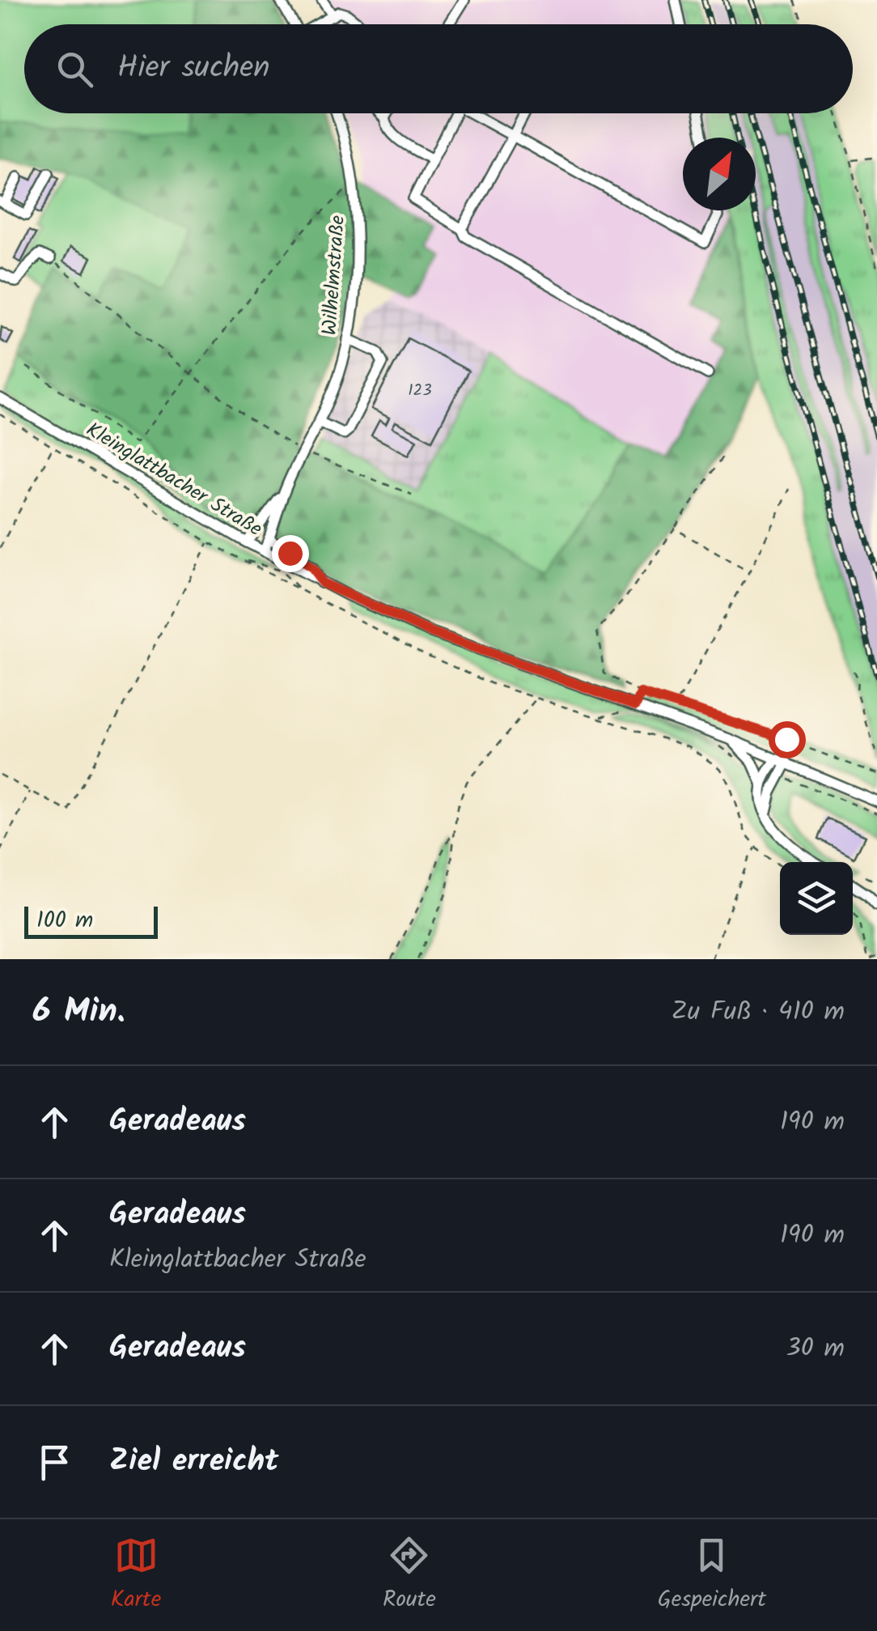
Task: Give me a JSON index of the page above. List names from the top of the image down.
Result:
{
  "streets": {
    "street": ["Wilhelmstraße", "Kleinglattbacher Straße"]
  },
  "crossings": [
    ["Wilhelmstraße", "Kleinglattbacher Straße"]
  ],
  "house_numbers": ["123"],
  "scale_bar": "100 m",
  "north": "top right",
  "page": {
    "search": "Hier suchen",
    "scale": "100 m",
    "heading": ["6 Min.", "Zu Fuß · 410 m"],
    "list": [
      ["Geradeaus", "190 m"],
      ["Geradeaus", "Kleinglattbacher Straße", "190 m"],
      ["Geradeaus", "30 m"],
      "Ziel erreicht"
    ],
    "nav": ["Karte", "Route", "Gespeichert"]
  }
}
